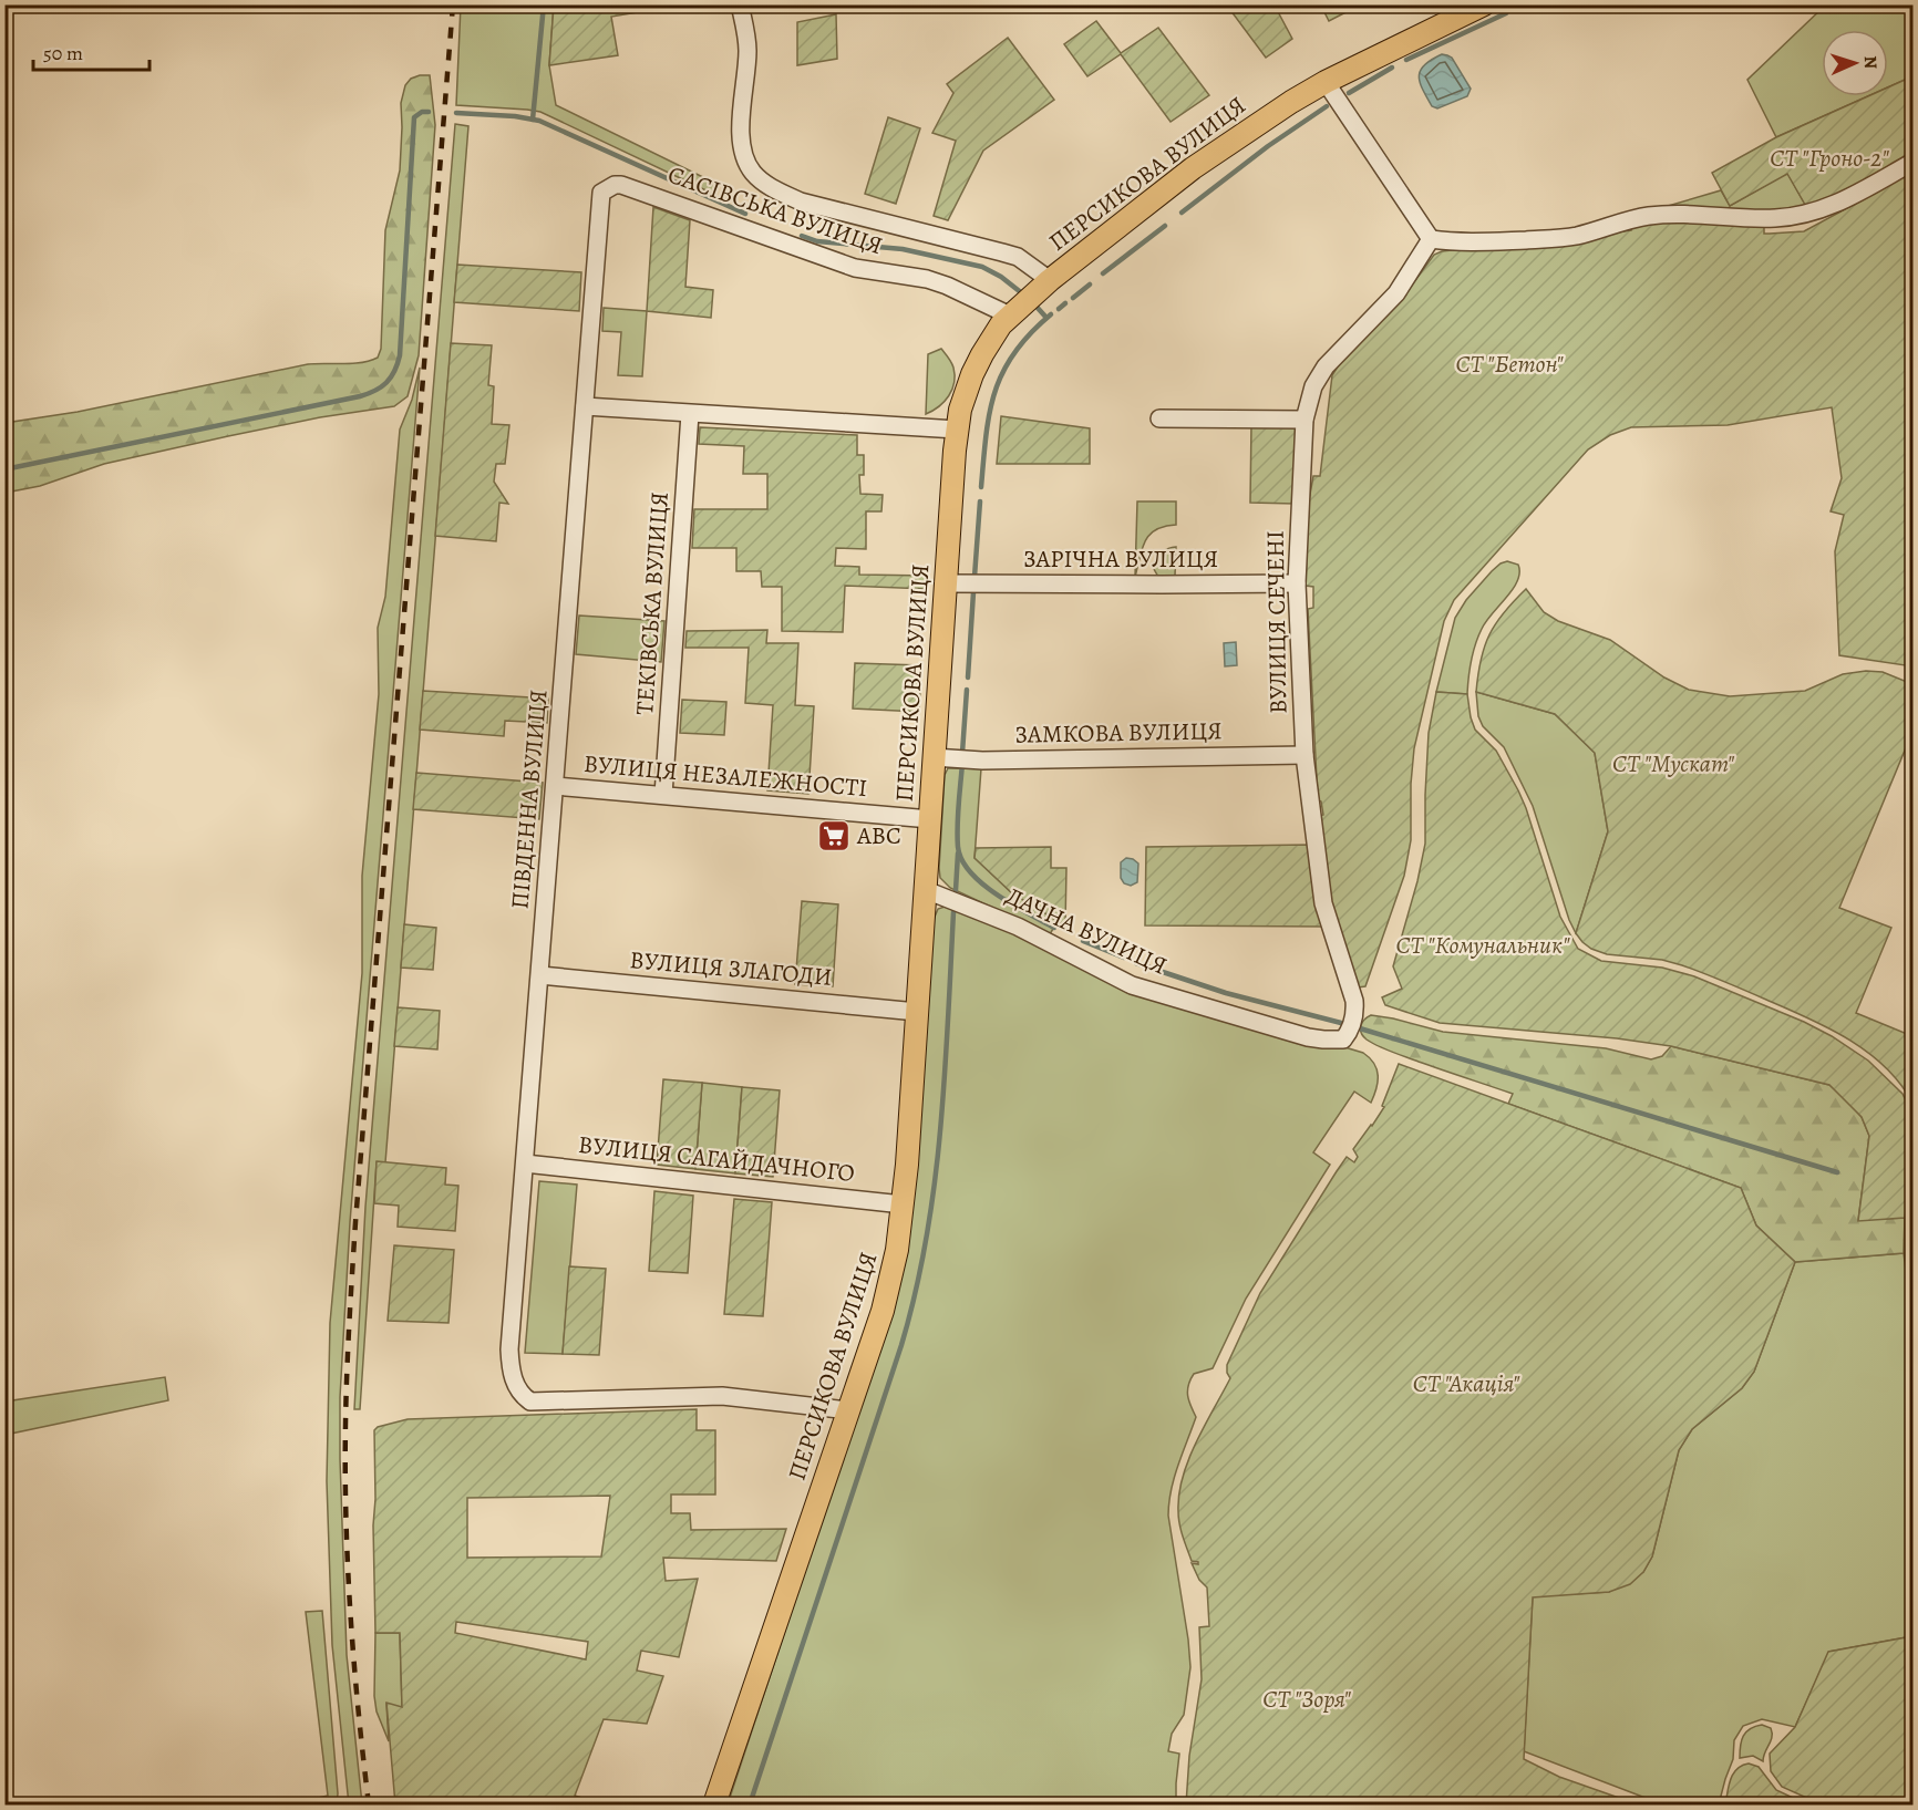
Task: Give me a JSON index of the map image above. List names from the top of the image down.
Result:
{
  "streets": {
    "main road": ["ПЕРСИКОВА ВУЛИЦЯ"],
    "street": [
      "САСІВСЬКА ВУЛИЦЯ",
      "ЗАРІЧНА ВУЛИЦЯ",
      "ТЕКІВСЬКА ВУЛИЦЯ",
      "ВУЛИЦЯ СЕЧЕНІ",
      "ЗАМКОВА ВУЛИЦЯ",
      "ВУЛИЦЯ НЕЗАЛЕЖНОСТІ",
      "ПІВДЕННА ВУЛИЦЯ",
      "ДАЧНА ВУЛИЦЯ",
      "ВУЛИЦЯ ЗЛАГОДИ",
      "ВУЛИЦЯ САГАЙДАЧНОГО"
    ]
  },
  "crossings": [
    ["ПЕРСИКОВА ВУЛИЦЯ", "САСІВСЬКА ВУЛИЦЯ"],
    ["ПЕРСИКОВА ВУЛИЦЯ", "ЗАРІЧНА ВУЛИЦЯ"],
    ["ПЕРСИКОВА ВУЛИЦЯ", "ЗАМКОВА ВУЛИЦЯ"],
    ["ПЕРСИКОВА ВУЛИЦЯ", "ВУЛИЦЯ НЕЗАЛЕЖНОСТІ"],
    ["ПЕРСИКОВА ВУЛИЦЯ", "ПІВДЕННА ВУЛИЦЯ"],
    ["ПЕРСИКОВА ВУЛИЦЯ", "ДАЧНА ВУЛИЦЯ"],
    ["ПЕРСИКОВА ВУЛИЦЯ", "ВУЛИЦЯ ЗЛАГОДИ"],
    ["ПЕРСИКОВА ВУЛИЦЯ", "ВУЛИЦЯ САГАЙДАЧНОГО"],
    ["САСІВСЬКА ВУЛИЦЯ", "ПІВДЕННА ВУЛИЦЯ"],
    ["ЗАРІЧНА ВУЛИЦЯ", "ВУЛИЦЯ СЕЧЕНІ"],
    ["ТЕКІВСЬКА ВУЛИЦЯ", "ВУЛИЦЯ НЕЗАЛЕЖНОСТІ"],
    ["ВУЛИЦЯ СЕЧЕНІ", "ЗАМКОВА ВУЛИЦЯ"],
    ["ВУЛИЦЯ СЕЧЕНІ", "ДАЧНА ВУЛИЦЯ"],
    ["ВУЛИЦЯ НЕЗАЛЕЖНОСТІ", "ПІВДЕННА ВУЛИЦЯ"],
    ["ПІВДЕННА ВУЛИЦЯ", "ВУЛИЦЯ ЗЛАГОДИ"],
    ["ПІВДЕННА ВУЛИЦЯ", "ВУЛИЦЯ САГАЙДАЧНОГО"]
  ],
  "parks": [
    "СТ \"Гроно-2\"",
    "СТ \"Бетон\"",
    "СТ \"Мускат\"",
    "СТ \"Комунальник\"",
    "СТ \"Акація\"",
    "СТ \"Зоря\""
  ],
  "places": {
    "supermarket": ["ABC"]
  },
  "scale_bar": "50 m",
  "north": "right"
}
